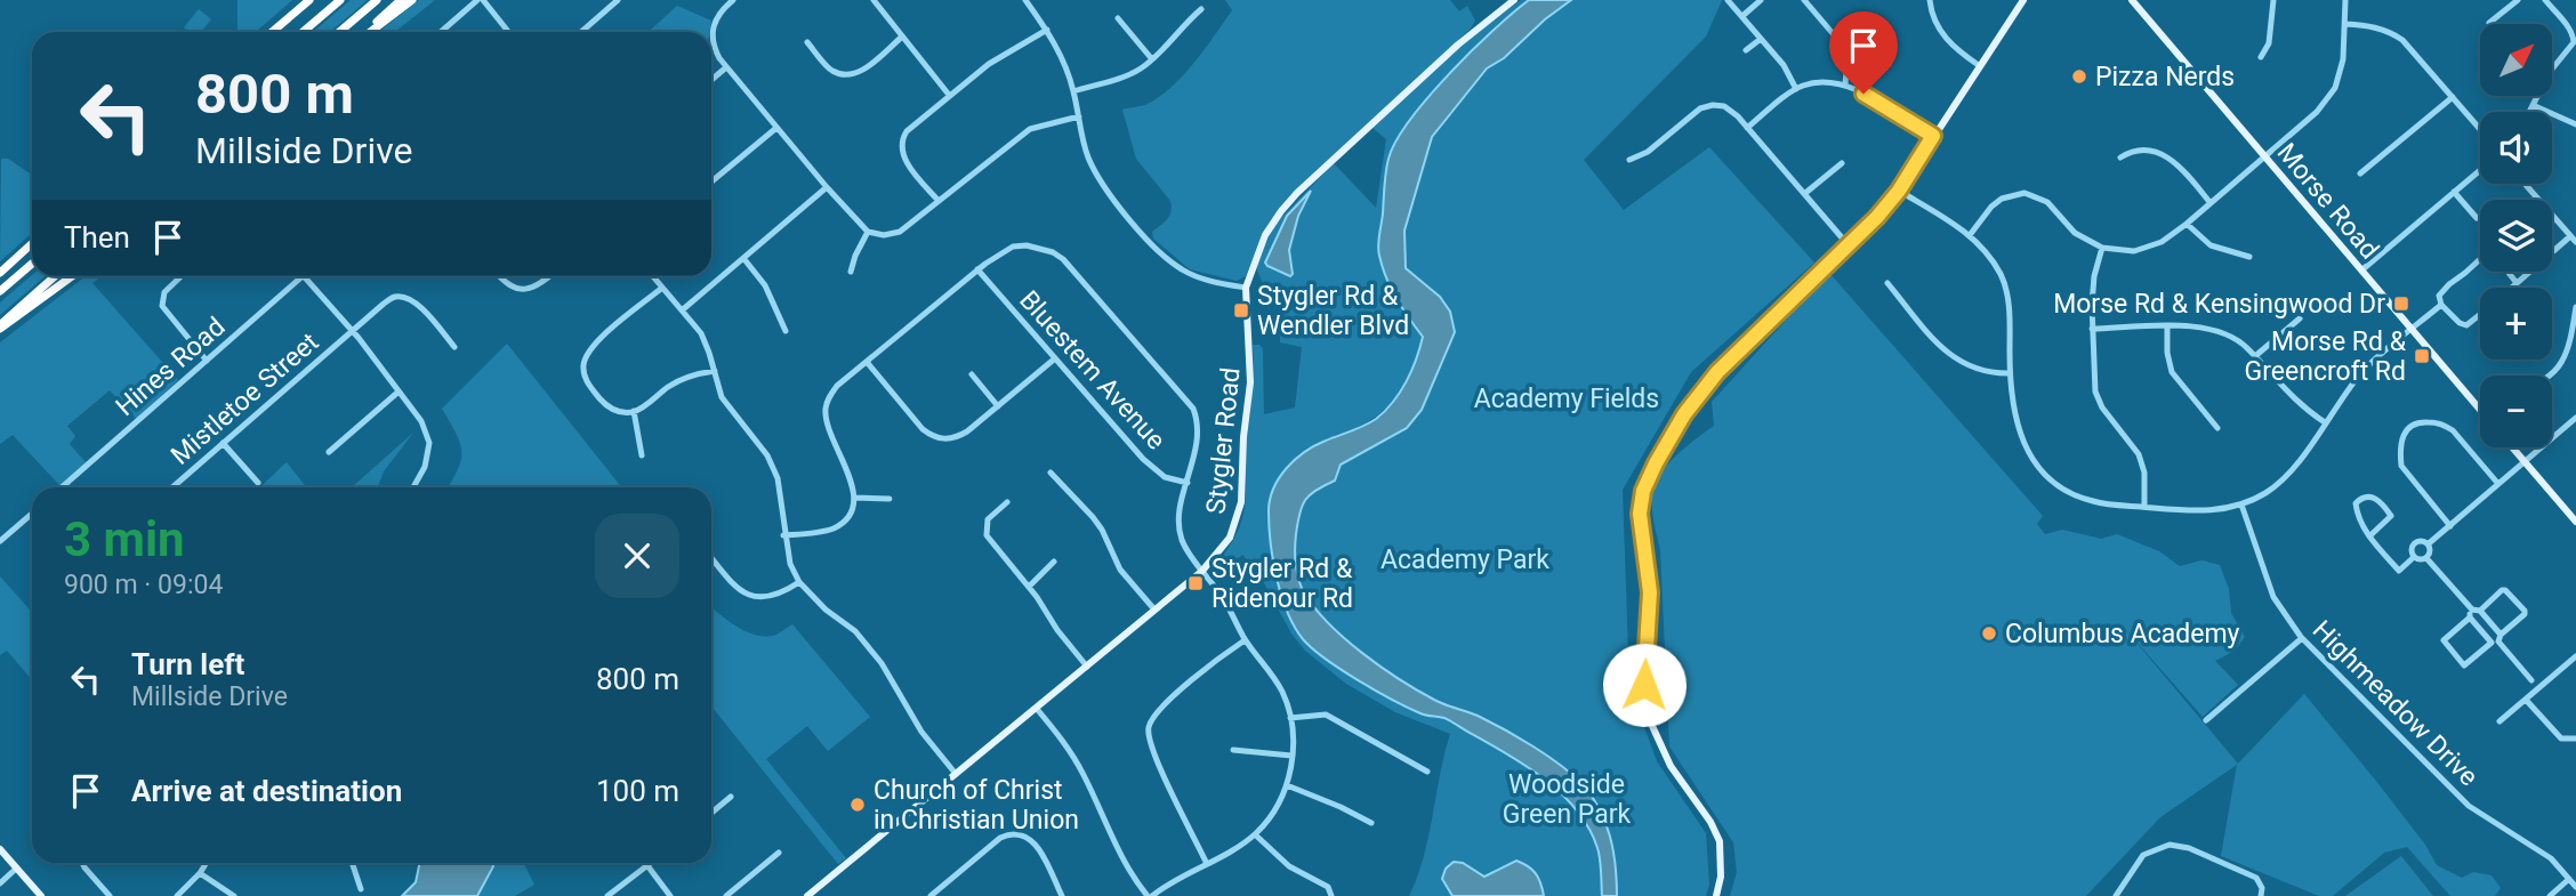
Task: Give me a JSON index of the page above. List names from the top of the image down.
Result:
{
  "streets": {
    "main road": ["Morse Road", "Stygler Road"],
    "street": [
      "Hines Road",
      "Bluestem Avenue",
      "Mistletoe Street",
      "Highmeadow Drive"
    ]
  },
  "parks": ["Academy Fields", "Academy Park", "Woodside Green Park"],
  "places": {
    "other": ["Pizza Nerds", "Columbus Academy", "Church of Christ in Christian Union"],
    "transit": [
      "Morse Rd & Kensingwood Dr",
      "Stygler Rd & Wendler Blvd",
      "Morse Rd & Greencroft Rd",
      "Stygler Rd & Ridenour Rd"
    ]
  },
  "north": "top right",
  "page": {
    "map_buttons": ["+", "−"],
    "turn": ["800 m", "Millside Drive"],
    "then": "Then",
    "heading": ["3 min", "900 m · 09:04"],
    "list": [
      {
        "name": "Turn left",
        "note": "Millside Drive",
        "value": "800 m"
      },
      {
        "name": "Arrive at destination",
        "value": "100 m"
      }
    ]
  }
}
